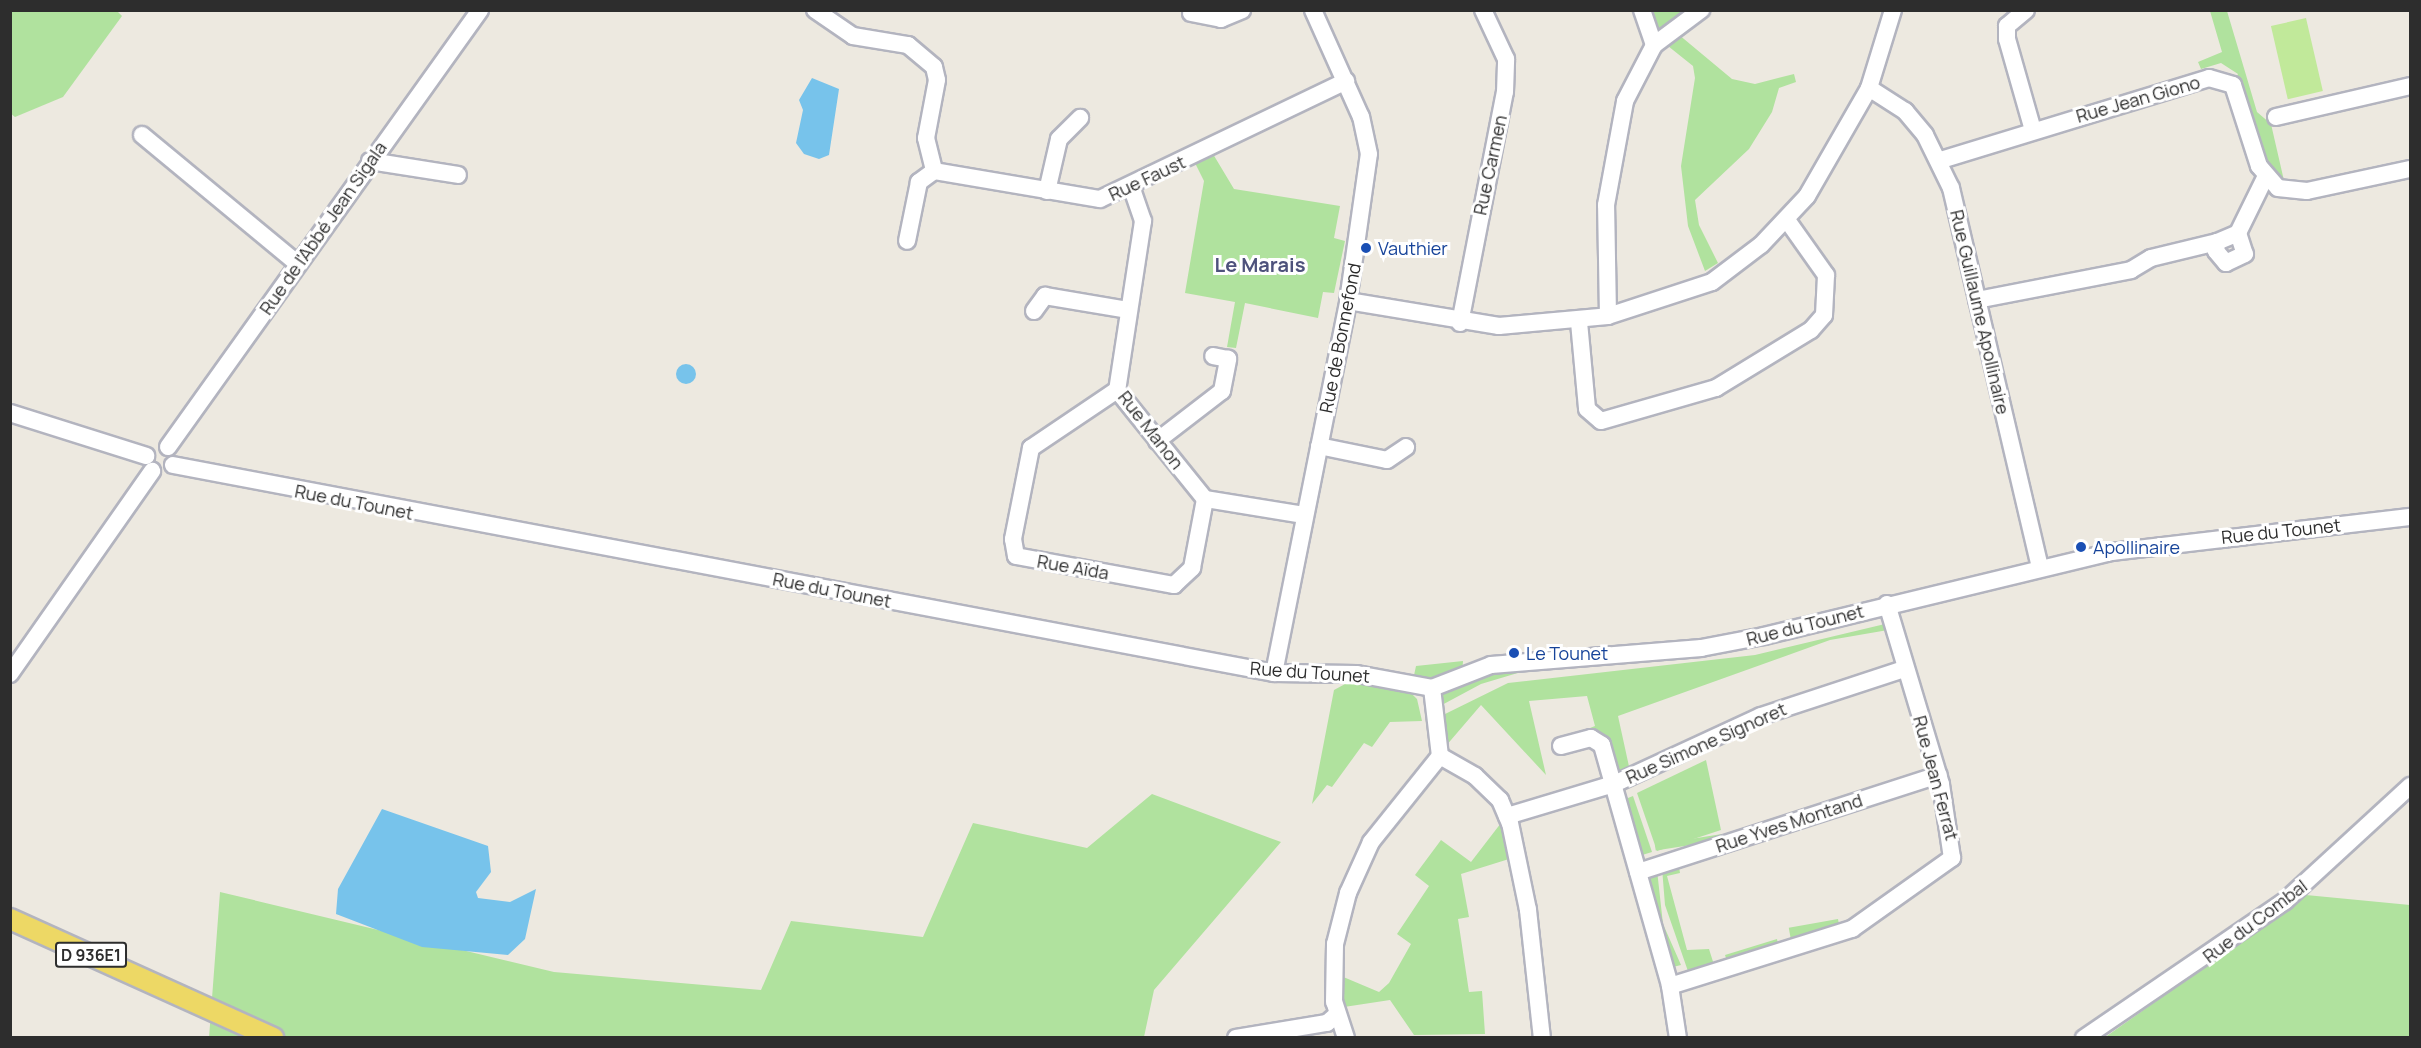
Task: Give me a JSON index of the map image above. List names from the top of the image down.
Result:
{
  "streets": {
    "main road": ["D 936E1"],
    "street": [
      "Rue Jean Giono",
      "Rue Carmen",
      "Rue Faust",
      "Rue de l'Abbé Jean Sigala",
      "Rue Guillaume Apollinaire",
      "Rue de Bonnefond",
      "Rue Manon",
      "Rue du Tounet",
      "Rue Aïda",
      "Rue Simone Signoret",
      "Rue Jean Ferrat",
      "Rue Yves Montand",
      "Rue du Combal"
    ]
  },
  "crossings": [
    ["Rue Jean Giono", "Rue Guillaume Apollinaire"],
    ["Rue Faust", "Rue de Bonnefond"],
    ["Rue Faust", "Rue Manon"],
    ["Rue Guillaume Apollinaire", "Rue du Tounet"],
    ["Rue de Bonnefond", "Rue du Tounet"],
    ["Rue Manon", "Rue Aïda"],
    ["Rue du Tounet", "Rue Jean Ferrat"],
    ["Rue Simone Signoret", "Rue Jean Ferrat"],
    ["Rue Jean Ferrat", "Rue Yves Montand"]
  ],
  "districts": ["Le Marais"],
  "places": ["Vauthier", "Apollinaire", "Le Tounet"]
}
